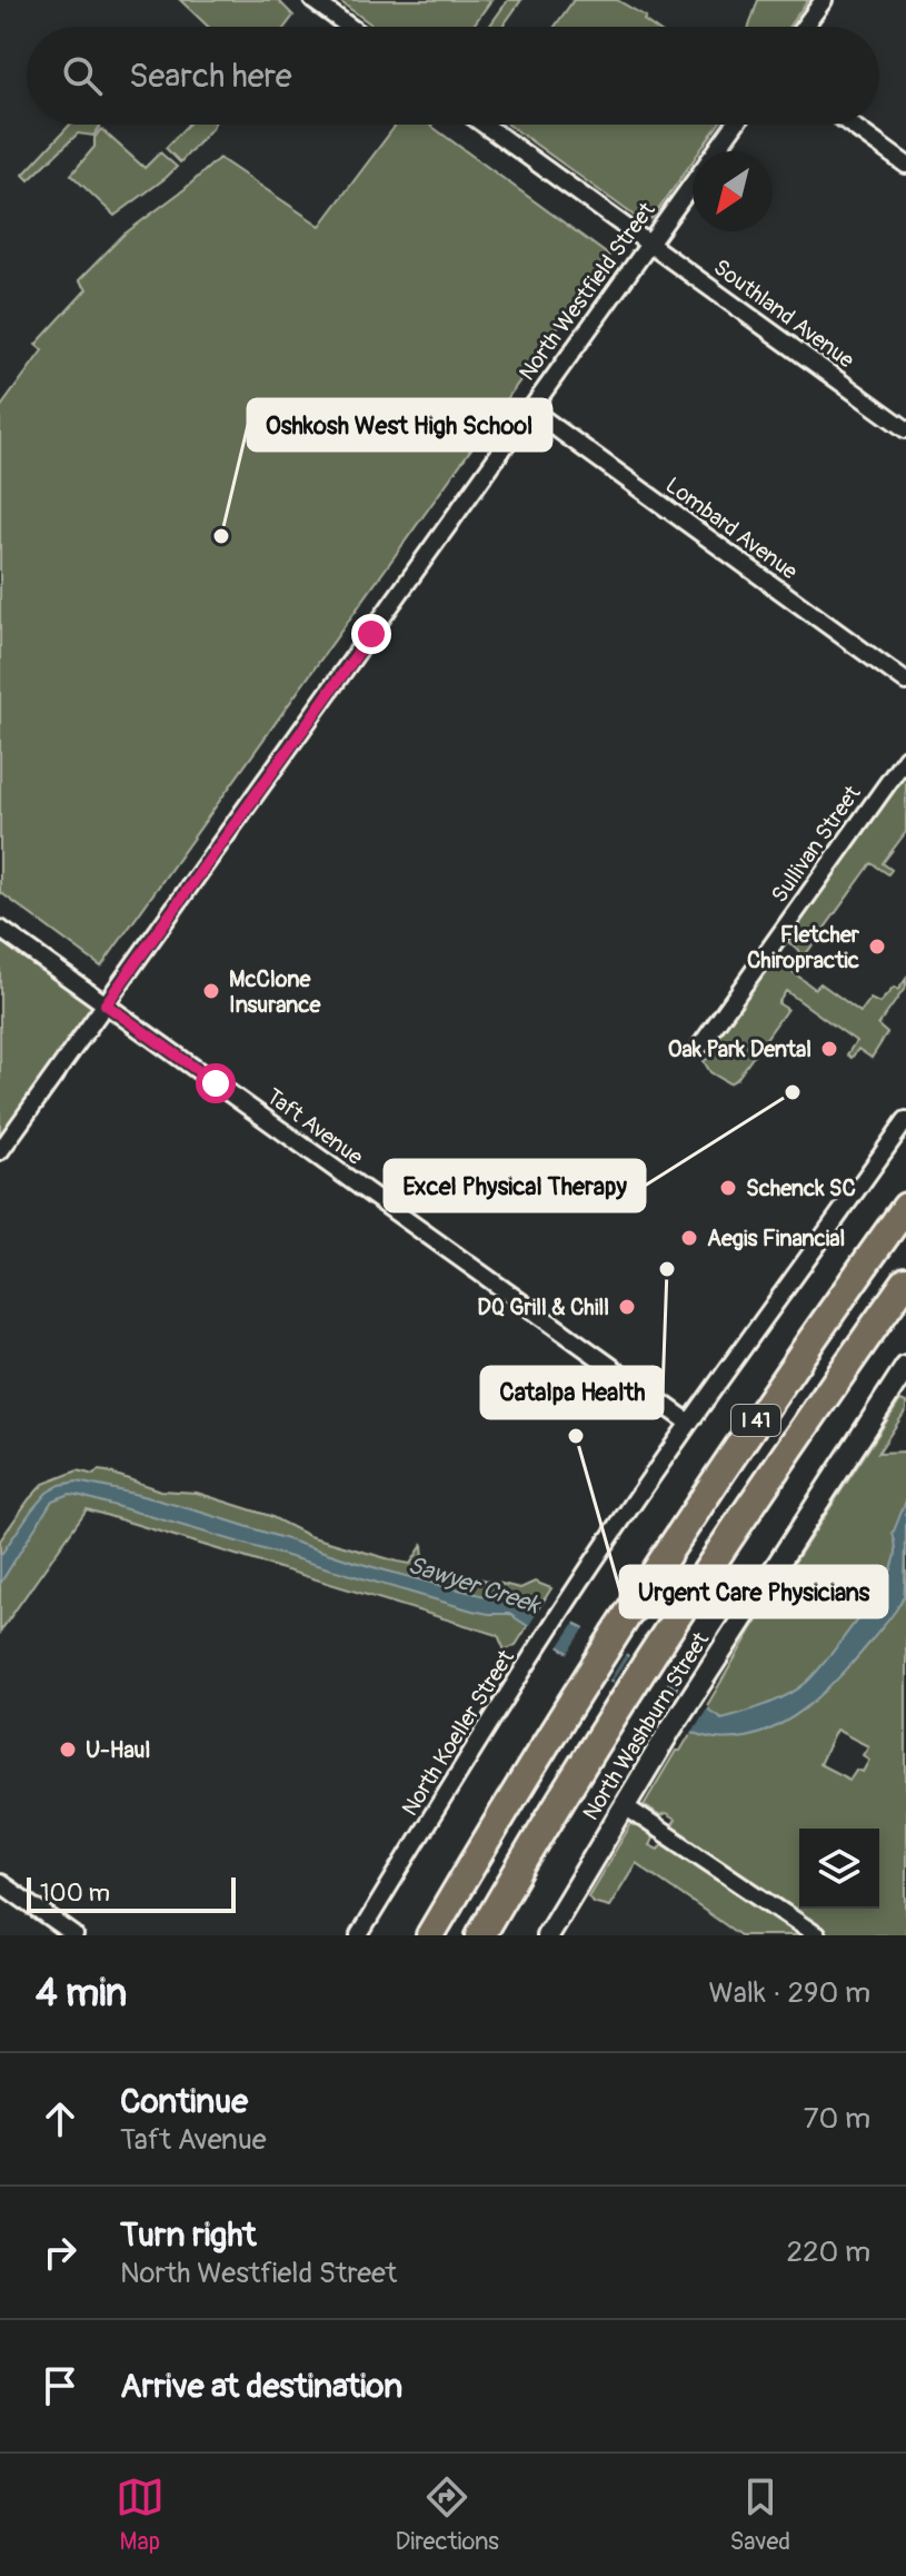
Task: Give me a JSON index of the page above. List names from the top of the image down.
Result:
{
  "streets": {
    "highway": ["I 41"],
    "street": [
      "North Westfield Street",
      "Southland Avenue",
      "Lombard Avenue",
      "Sullivan Street",
      "Taft Avenue",
      "North Washburn Street",
      "North Koeller Street"
    ]
  },
  "crossings": [
    ["North Westfield Street", "Southland Avenue"],
    ["North Westfield Street", "Lombard Avenue"],
    ["North Westfield Street", "Taft Avenue"],
    ["Taft Avenue", "North Koeller Street"]
  ],
  "water": ["Sawyer Creek"],
  "places": [
    "Oshkosh West High School",
    "Fletcher Chiropractic",
    "McClone Insurance",
    "Oak Park Dental",
    "Excel Physical Therapy",
    "Schenck SC",
    "Aegis Financial",
    "Catalpa Health",
    "DQ Grill & Chill",
    "Urgent Care Physicians",
    "U-Haul"
  ],
  "scale_bar": "100 m",
  "north": "bottom left",
  "page": {
    "search": "Search here",
    "scale": "100 m",
    "heading": ["4 min", "Walk · 290 m"],
    "list": [
      ["Continue", "Taft Avenue", "70 m"],
      ["Turn right", "North Westfield Street", "220 m"],
      "Arrive at destination"
    ],
    "nav": ["Map", "Directions", "Saved"]
  }
}
